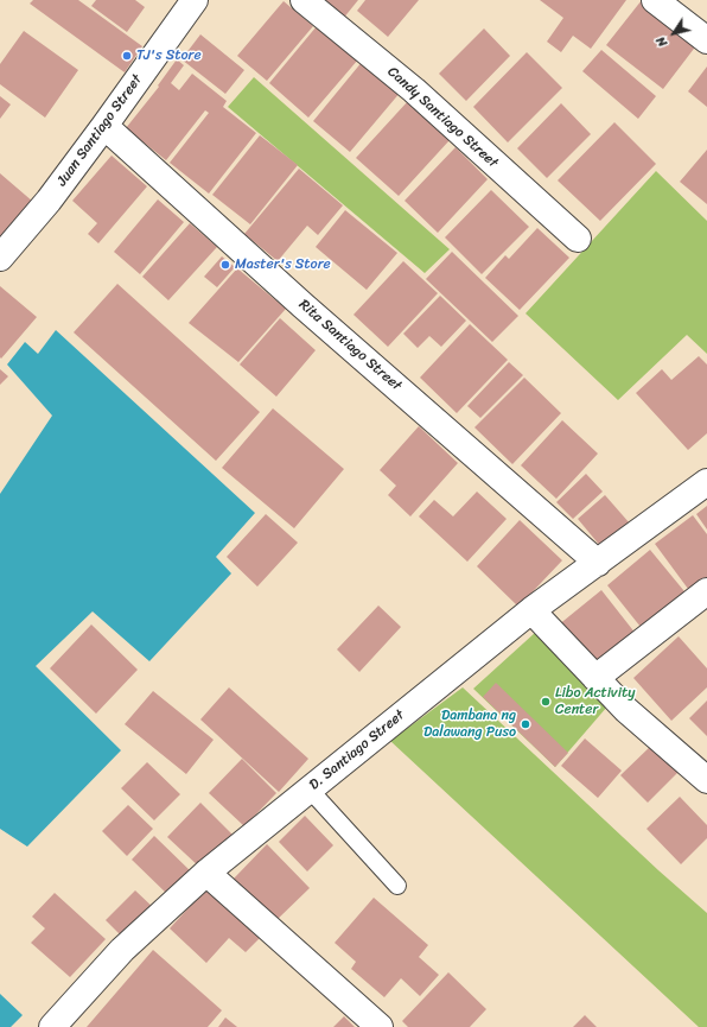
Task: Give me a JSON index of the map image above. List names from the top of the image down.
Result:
{
  "streets": {
    "street": [
      "Candy Santiago Street",
      "Juan Santiago Street",
      "Rita Santiago Street",
      "D. Santiago Street"
    ]
  },
  "crossings": [
    ["Juan Santiago Street", "Rita Santiago Street"],
    ["Rita Santiago Street", "D. Santiago Street"]
  ],
  "places": [
    "TJ's Store",
    "Master's Store",
    "Libo Activity Center",
    "Dambana ng Dalawang Puso"
  ],
  "north": "bottom left"
}
